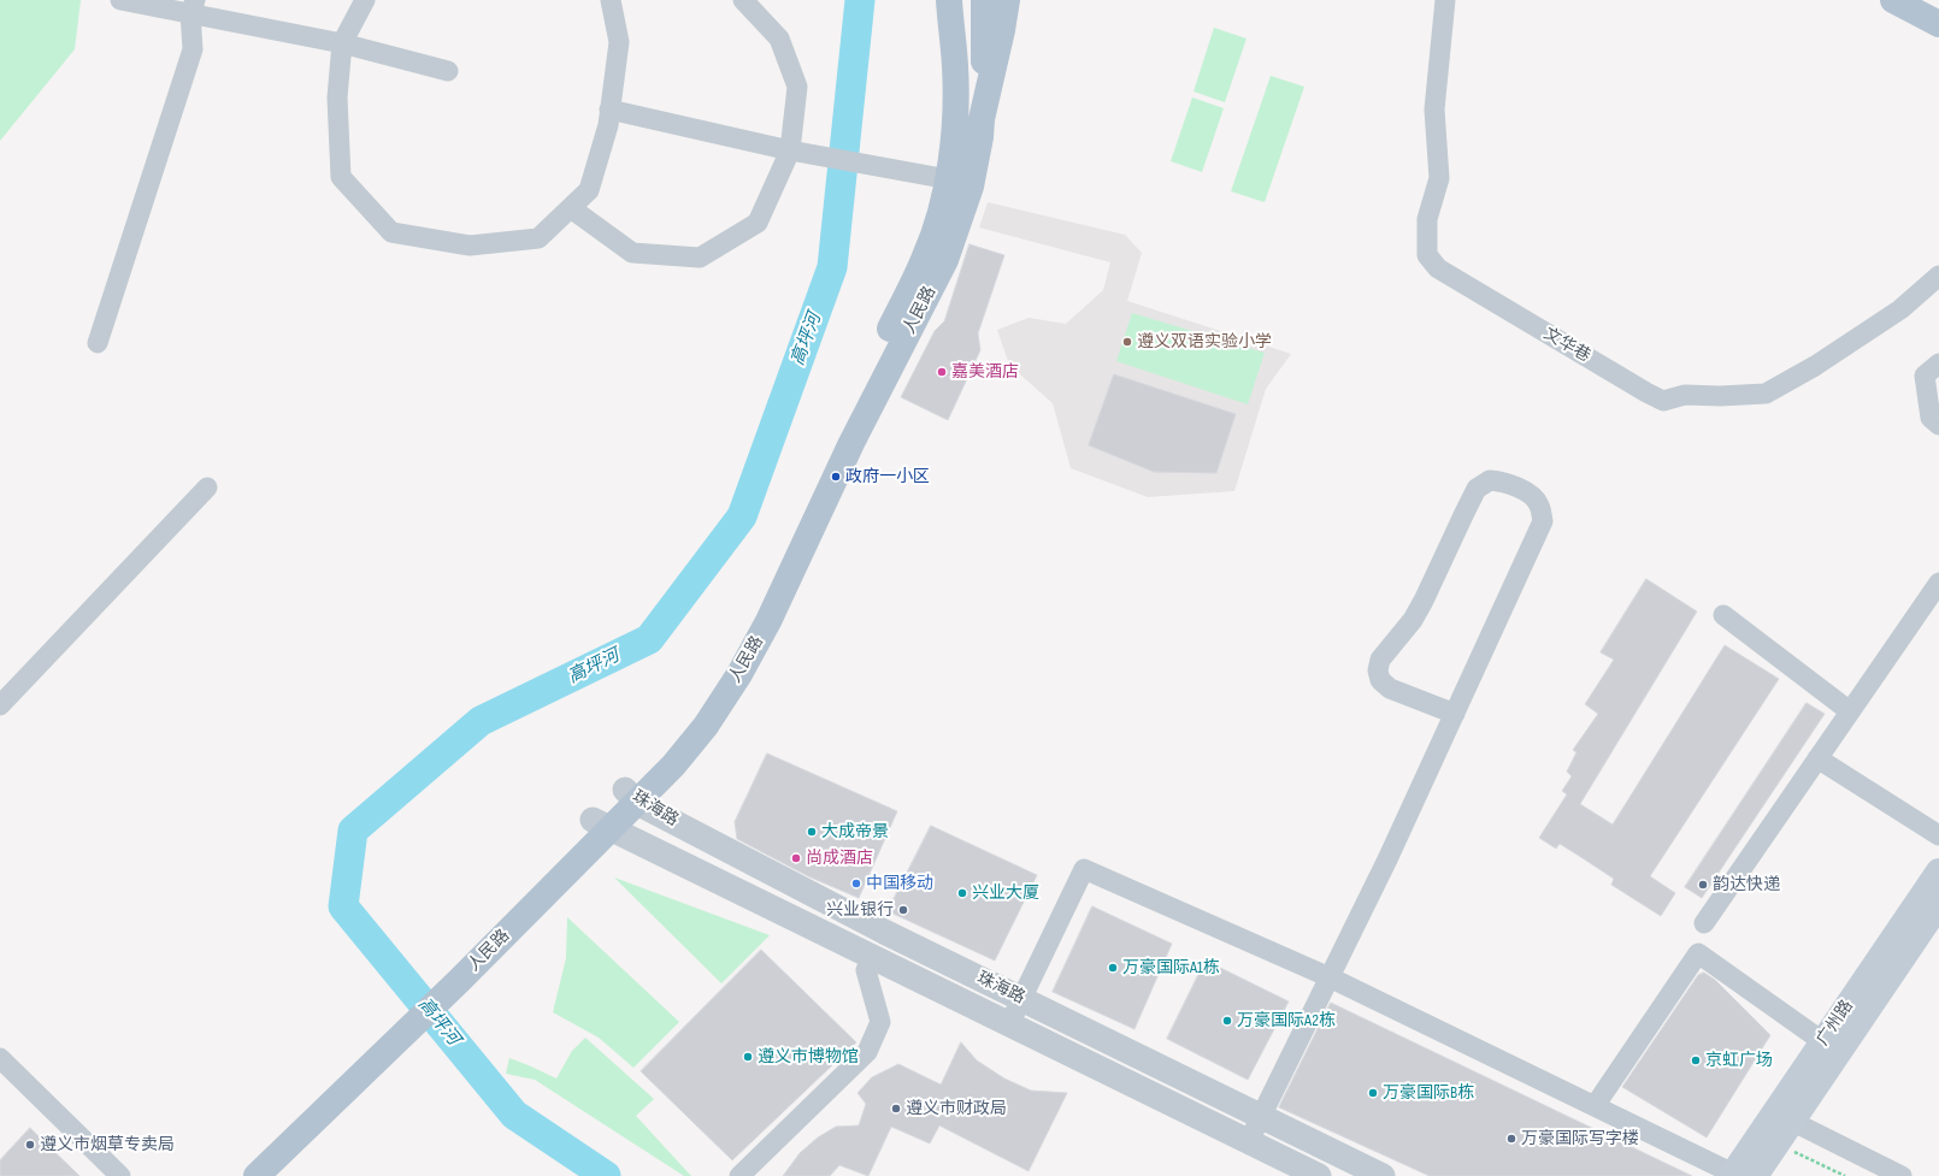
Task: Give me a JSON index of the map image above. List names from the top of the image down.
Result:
{
  "streets": {
    "main road": ["人民路", "广州路"],
    "street": ["文华巷", "珠海路"]
  },
  "crossings": [
    ["人民路", "珠海路"]
  ],
  "water": ["高坪河"],
  "places": [
    "遵义双语实验小学",
    "嘉美酒店",
    "政府一小区",
    "大成帝景",
    "尚成酒店",
    "中国移动",
    "韵达快递",
    "兴业大厦",
    "兴业银行",
    "万豪国际A1栋",
    "万豪国际A2栋",
    "遵义市博物馆",
    "京虹广场",
    "万豪国际B栋",
    "遵义市财政局",
    "万豪国际写字楼",
    "遵义市烟草专卖局"
  ]
}
